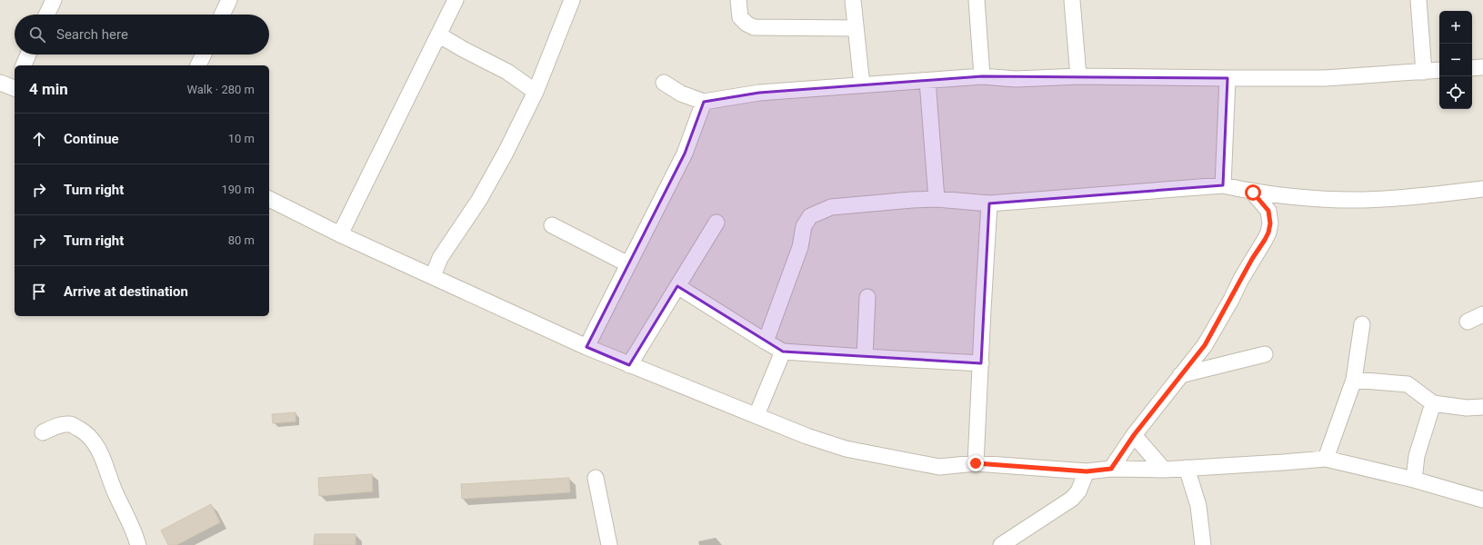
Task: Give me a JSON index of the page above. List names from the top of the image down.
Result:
{
  "page": {
    "map_buttons": ["+", "−"],
    "search": "Search here",
    "heading": ["4 min", "Walk · 280 m"],
    "list": [
      ["Continue", "10 m"],
      ["Turn right", "190 m"],
      ["Turn right", "80 m"],
      "Arrive at destination"
    ]
  }
}
